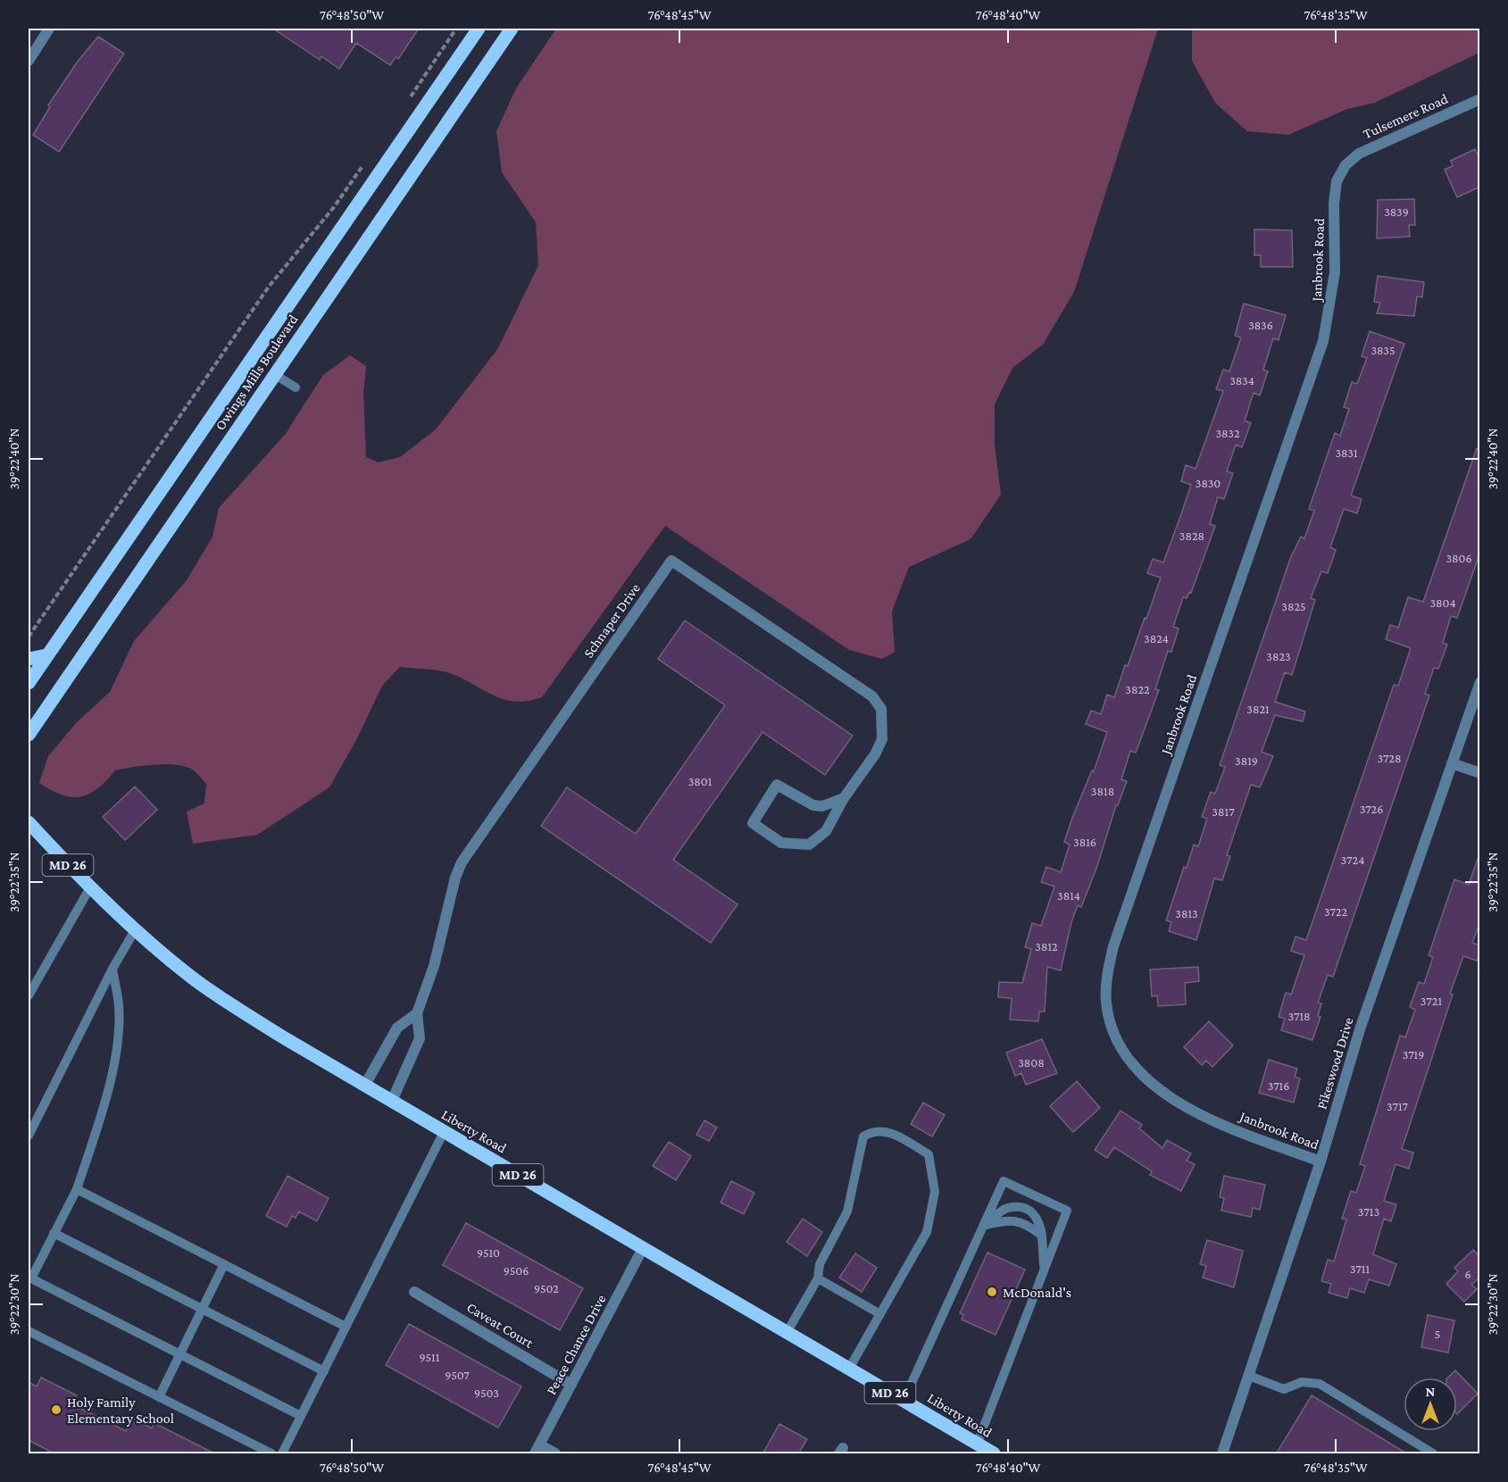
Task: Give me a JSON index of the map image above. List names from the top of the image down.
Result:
{
  "streets": {
    "main road": ["Owings Mills Boulevard", "MD 26", "Liberty Road"],
    "street": [
      "Tulsemere Road",
      "Janbrook Road",
      "Schnaper Drive",
      "Pikeswood Drive",
      "Caveat Court",
      "Peace Chance Drive"
    ]
  },
  "crossings": [
    ["Tulsemere Road", "Janbrook Road"],
    ["Janbrook Road", "Pikeswood Drive"],
    ["Schnaper Drive", "Liberty Road"],
    ["Liberty Road", "Peace Chance Drive"],
    ["Caveat Court", "Peace Chance Drive"]
  ],
  "places": ["McDonald's", "Holy Family Elementary School"],
  "house_numbers": [
    "3839",
    "3836",
    "3835",
    "3834",
    "3832",
    "3831",
    "3830",
    "3828",
    "3806",
    "3804",
    "3825",
    "3824",
    "3823",
    "3822",
    "3821",
    "3728",
    "3819",
    "3801",
    "3818",
    "3726",
    "3817",
    "3816",
    "3724",
    "3814",
    "3722",
    "3813",
    "3812",
    "3721",
    "3718",
    "3719",
    "3808",
    "3716",
    "3717",
    "3713",
    "9510",
    "3711",
    "9506",
    "6",
    "9502",
    "5",
    "9511",
    "9507",
    "9503"
  ],
  "north": "top",
  "coordinates": [
    "76°48'50\"W",
    "76°48'45\"W",
    "76°48'40\"W",
    "76°48'35\"W",
    "39°22'40\"N",
    "39°22'35\"N",
    "39°22'30\"N"
  ]
}
